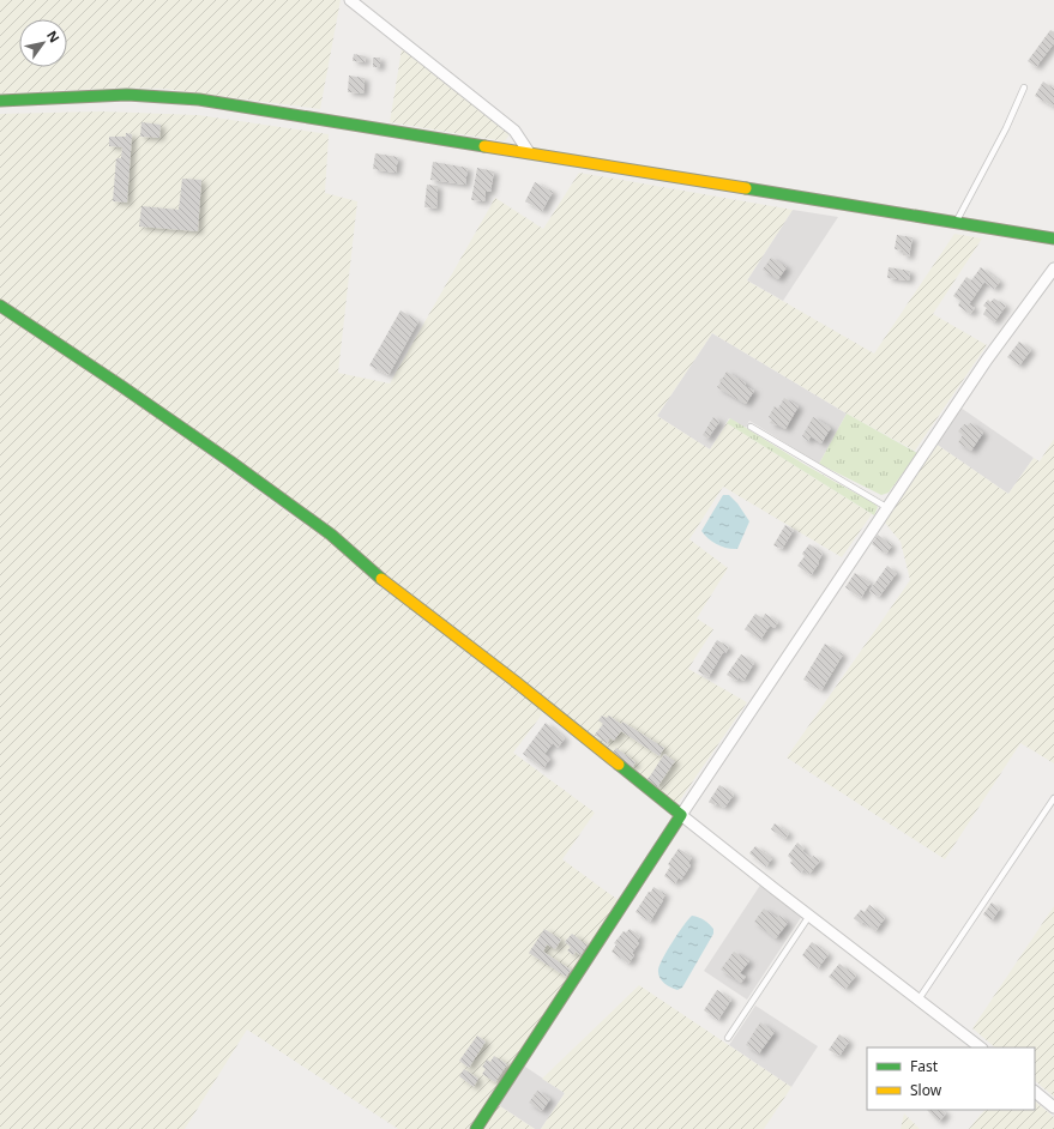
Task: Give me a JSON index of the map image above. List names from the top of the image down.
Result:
{
  "legend": ["Fast", "Slow"],
  "north": "top right"
}
